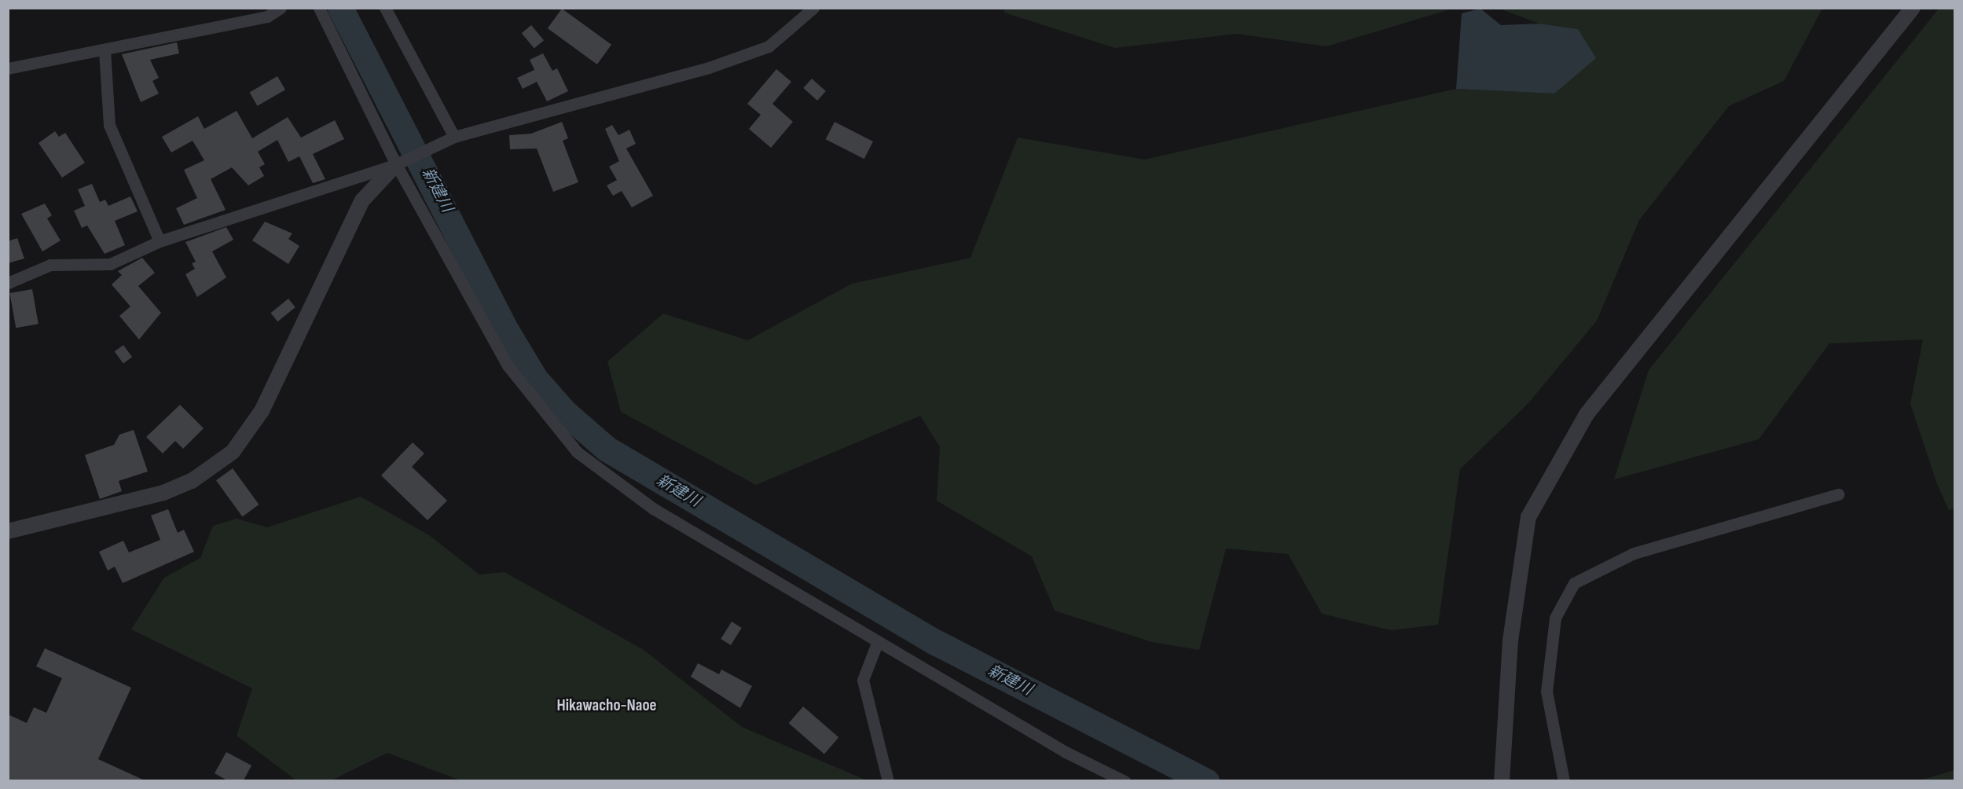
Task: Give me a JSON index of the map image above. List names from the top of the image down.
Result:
{
  "districts": ["Hikawacho-Naoe"],
  "water": ["新建川"]
}
